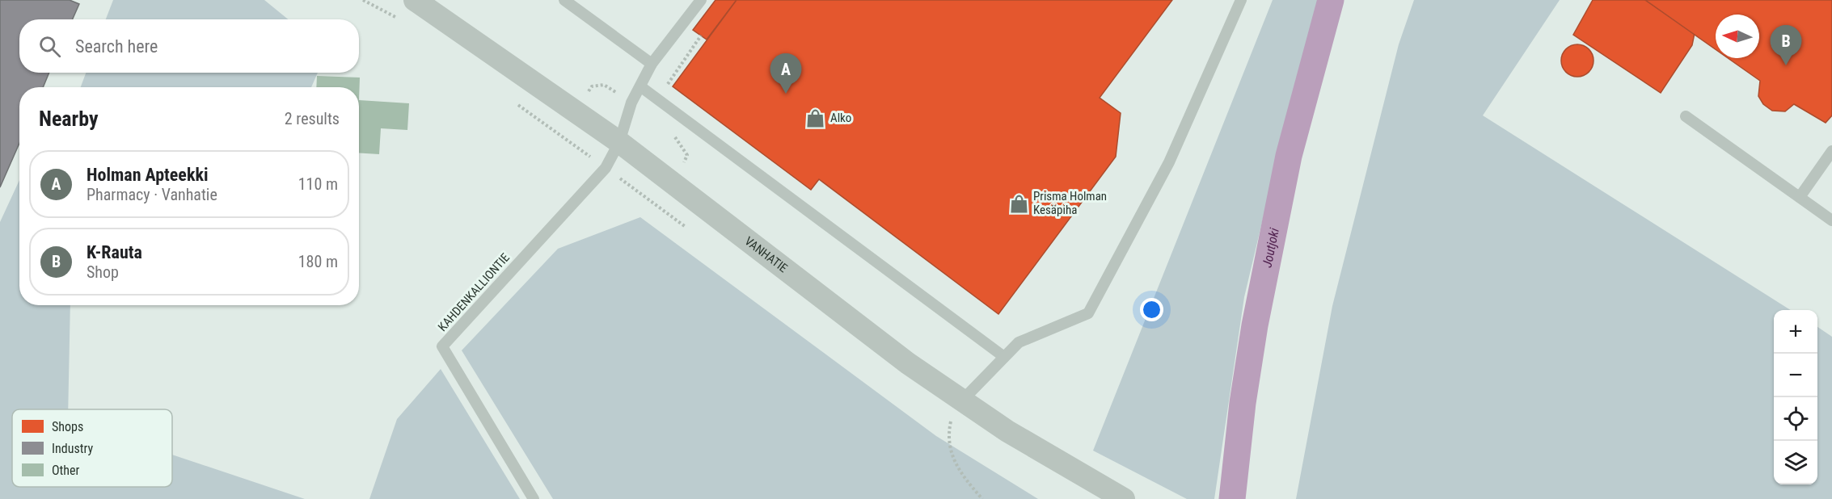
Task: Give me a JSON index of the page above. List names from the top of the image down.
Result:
{
  "streets": {
    "street": ["VANHATIE"],
    "lane": ["KAHDENKALLIONTIE"]
  },
  "crossings": [
    ["VANHATIE", "KAHDENKALLIONTIE"]
  ],
  "water": ["Joutjoki"],
  "places": {
    "shop": ["Alko", "Prisma Holman Kesäpiha"]
  },
  "legend": ["Shops", "Industry", "Other"],
  "north": "left",
  "page": {
    "search": "Search here",
    "pins": ["B", "A"],
    "heading": ["Nearby", "2 results"],
    "list": [
      {
        "mark": "A",
        "name": "Holman Apteekki",
        "note": "Pharmacy · Vanhatie",
        "value": "110 m"
      },
      {
        "mark": "B",
        "name": "K-Rauta",
        "note": "Shop",
        "value": "180 m"
      }
    ],
    "map_buttons": ["+", "−"]
  }
}
